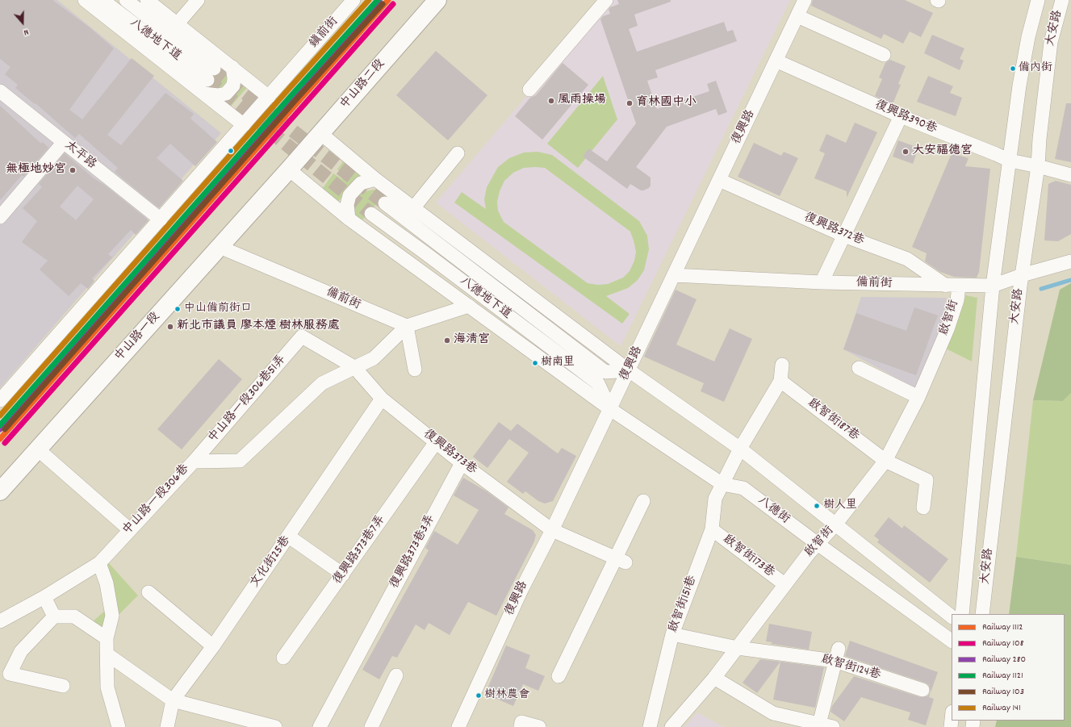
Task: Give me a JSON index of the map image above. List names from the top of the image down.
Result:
{
  "streets": {
    "main road": ["中山路二段", "中山路一段"],
    "street": [
      "大安路",
      "鎮前街",
      "八德地下道",
      "復興路390巷",
      "復興路",
      "太平路",
      "復興路372巷",
      "備前街",
      "啟智街",
      "中山路一段306巷51弄",
      "啟智街187巷",
      "復興路373巷",
      "中山路一段306巷",
      "八德街",
      "復興路373巷7弄",
      "復興路373巷3弄",
      "啟智街173巷",
      "文化街25巷",
      "啟智街151巷",
      "啟智街124巷"
    ]
  },
  "crossings": [
    ["大安路", "復興路390巷"],
    ["大安路", "備前街"],
    ["鎮前街", "太平路"],
    ["八德地下道", "復興路"],
    ["八德地下道", "八德街"],
    ["中山路二段", "中山路一段"],
    ["中山路二段", "八德街"],
    ["復興路390巷", "復興路"],
    ["復興路", "復興路372巷"],
    ["復興路", "備前街"],
    ["復興路", "復興路373巷"],
    ["復興路", "八德街"],
    ["復興路372巷", "備前街"],
    ["復興路372巷", "啟智街"],
    ["備前街", "啟智街"],
    ["備前街", "中山路一段"],
    ["備前街", "中山路一段306巷"],
    ["啟智街", "啟智街187巷"],
    ["啟智街", "八德街"],
    ["啟智街", "啟智街173巷"],
    ["啟智街", "啟智街124巷"],
    ["中山路一段", "八德街"],
    ["中山路一段306巷51弄", "復興路373巷"],
    ["中山路一段306巷51弄", "中山路一段306巷"],
    ["啟智街187巷", "啟智街151巷"],
    ["復興路373巷", "中山路一段306巷"],
    ["復興路373巷", "復興路373巷7弄"],
    ["復興路373巷", "復興路373巷3弄"],
    ["復興路373巷", "文化街25巷"],
    ["八德街", "啟智街151巷"],
    ["啟智街173巷", "啟智街151巷"],
    ["啟智街151巷", "啟智街124巷"]
  ],
  "places": [
    "備內街",
    "風雨操場",
    "育林國中小",
    "大安福德宮",
    "無極地妙宮",
    "中山備前街口",
    "新北市議員 廖本煙 樹林服務處",
    "海清宮",
    "樹南里",
    "樹人里",
    "樹林農會"
  ],
  "lines": [
    "rail line 1112",
    "rail line 280",
    "rail line 1121",
    "rail line 141",
    "rail line 108",
    "rail line 103"
  ],
  "legend": [
    "Railway 1112",
    "Railway 108",
    "Railway 280",
    "Railway 1121",
    "Railway 103",
    "Railway 141"
  ],
  "north": "bottom"
}
